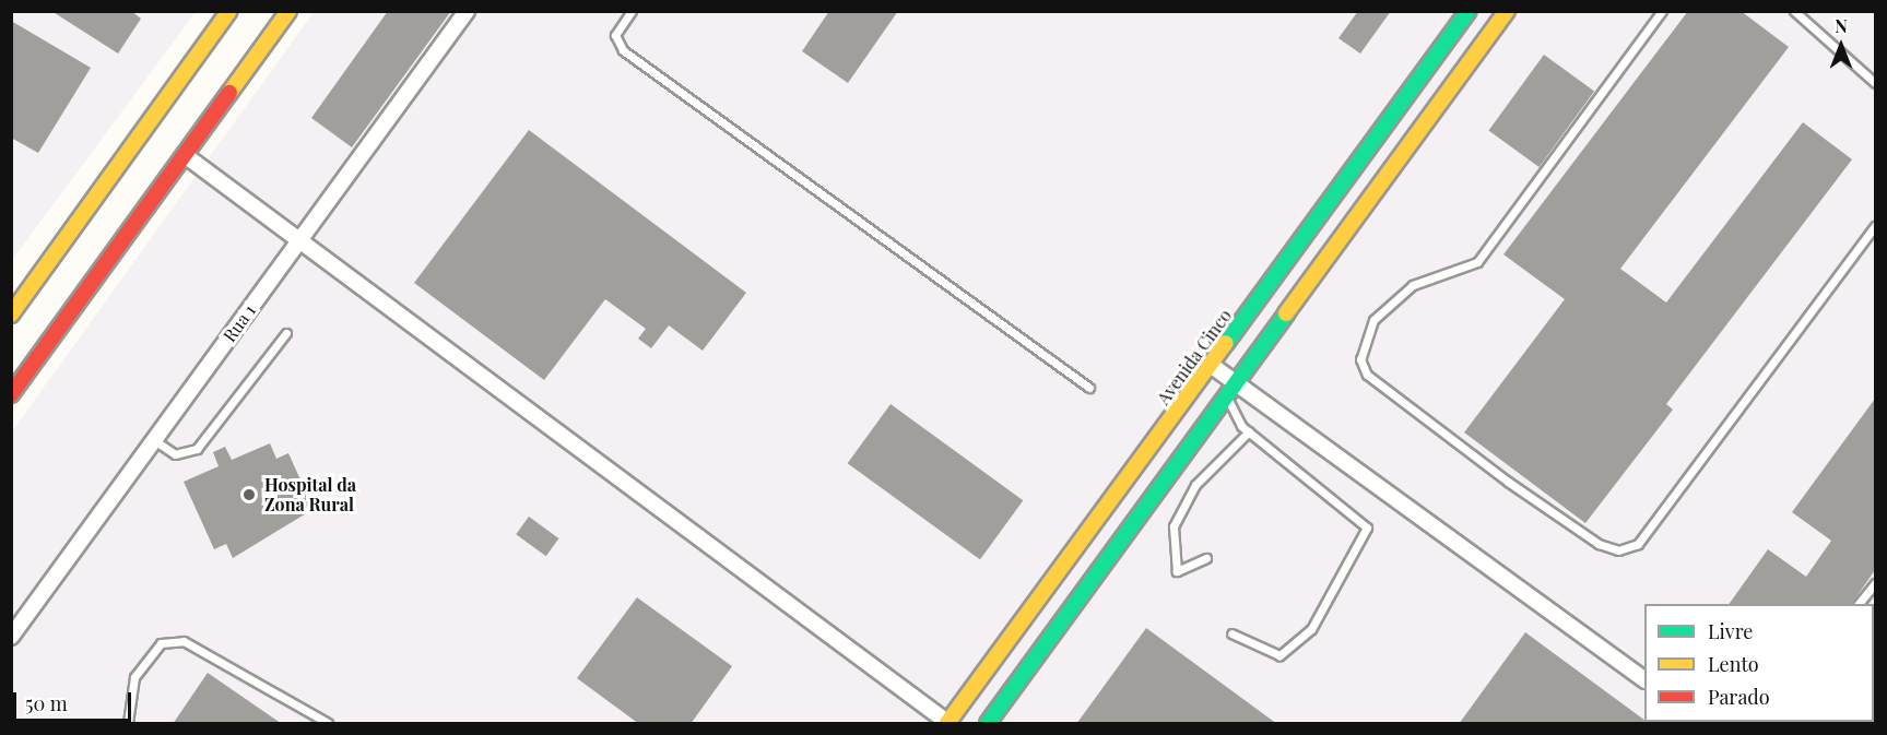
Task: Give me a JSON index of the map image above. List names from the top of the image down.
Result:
{
  "streets": {
    "main road": ["Avenida Cinco"],
    "street": ["Rua 1"]
  },
  "places": ["Hospital da Zona Rural"],
  "legend": ["Livre", "Lento", "Parado"],
  "scale_bar": "50 m",
  "north": "top"
}
